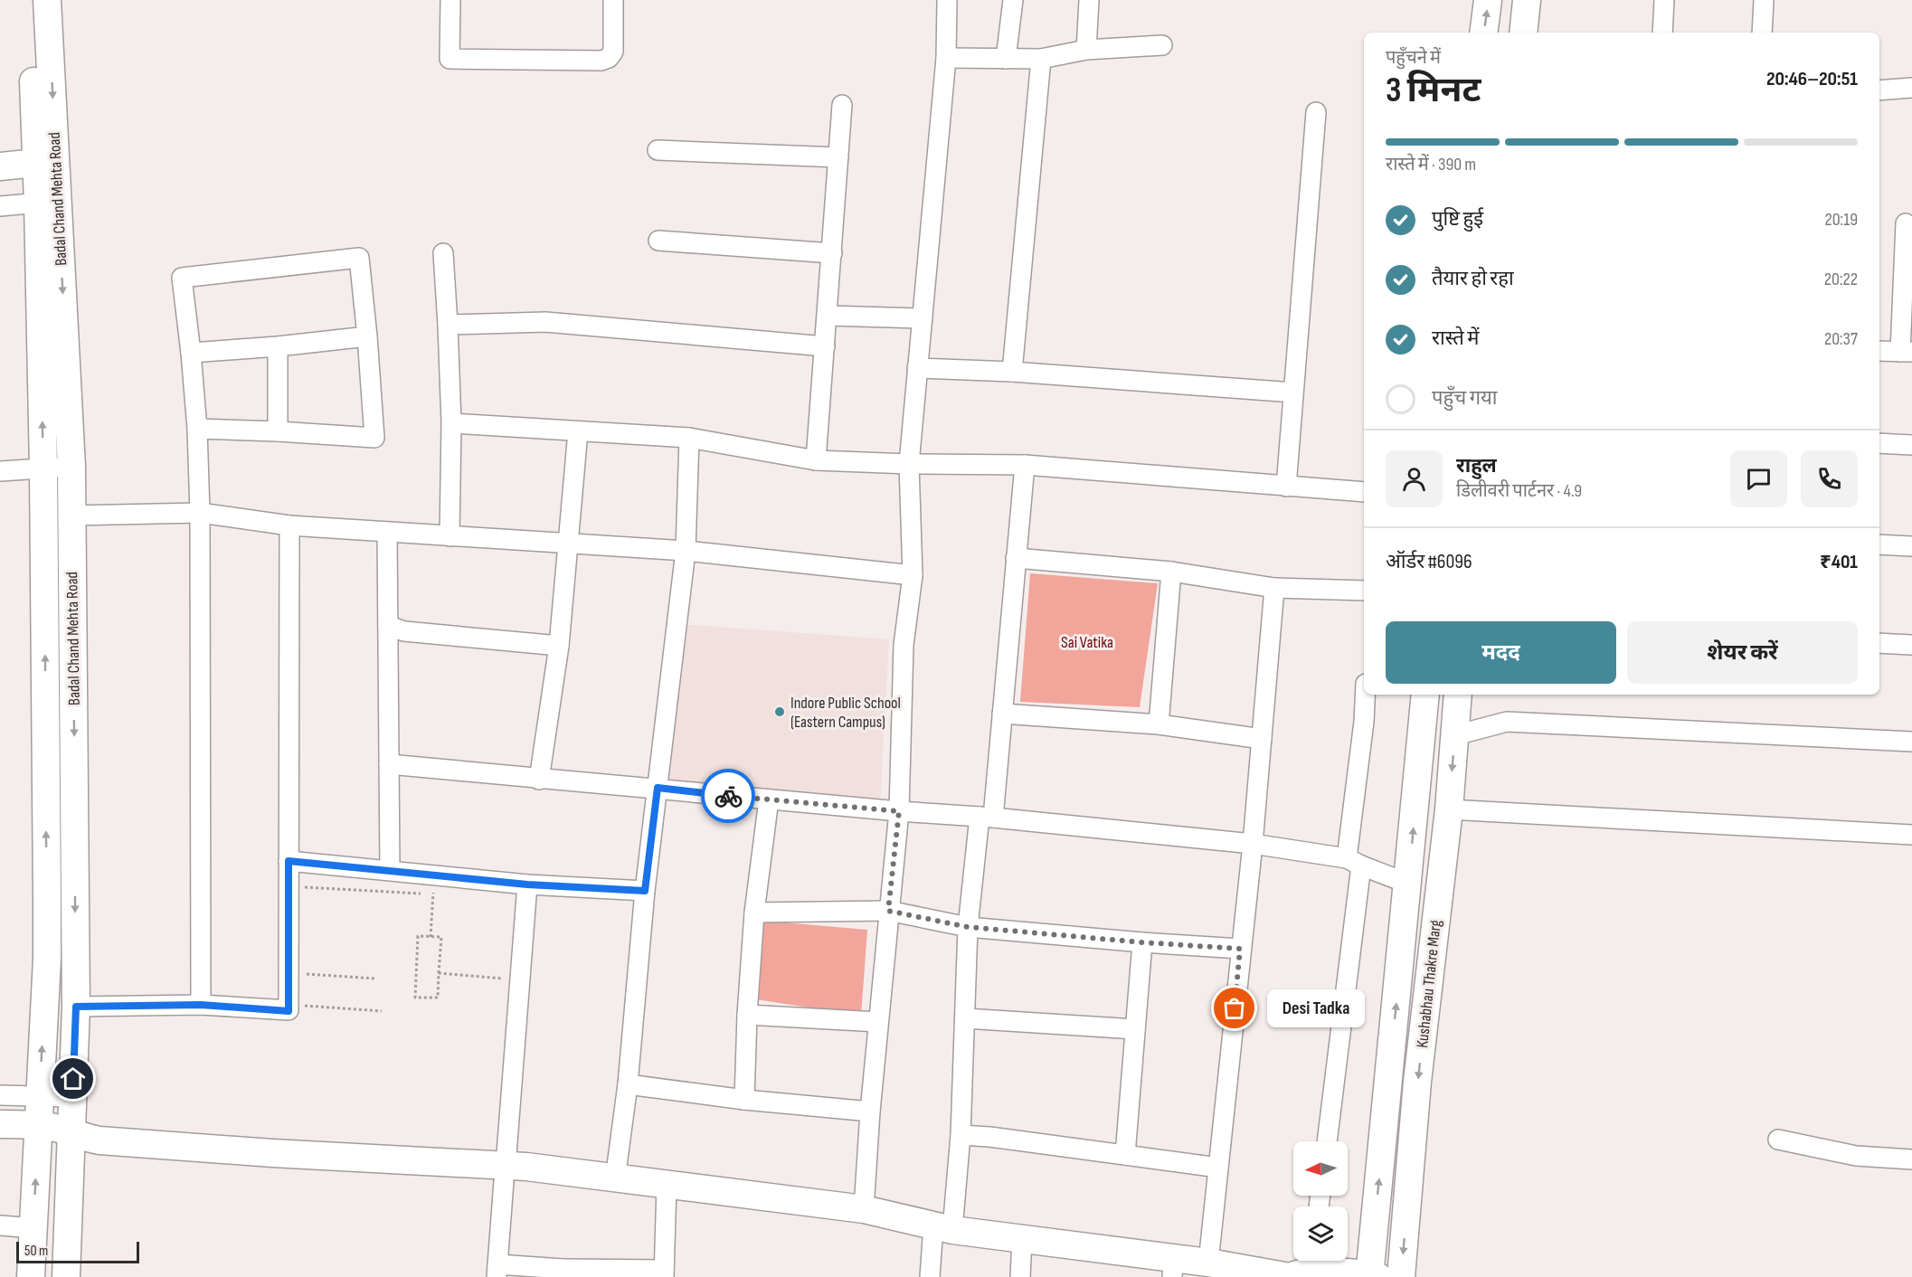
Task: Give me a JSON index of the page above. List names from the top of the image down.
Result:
{
  "streets": {
    "street": ["Badal Chand Mehta Road", "Kushabhau Thakre Marg"]
  },
  "parks": ["Sai Vatika"],
  "places": ["Indore Public School (Eastern Campus)", "Desi Tadka"],
  "scale_bar": "50 m",
  "north": "left",
  "page": {
    "heading": ["3 मिनट", "पहुँचने में", "20:46–20:51"],
    "panel": [
      "राहुल",
      "डिलीवरी पार्टनर · 4.9",
      "ऑर्डर #6096",
      "₹401"
    ],
    "bar": "रास्ते में · 390 m",
    "list": [
      ["पुष्टि हुई", "20:19"],
      ["तैयार हो रहा", "20:22"],
      ["रास्ते में", "20:37"],
      "पहुँच गया"
    ],
    "buttons": ["मदद", "शेयर करें"],
    "bubble": "Desi Tadka",
    "scale": "50 m"
  }
}
